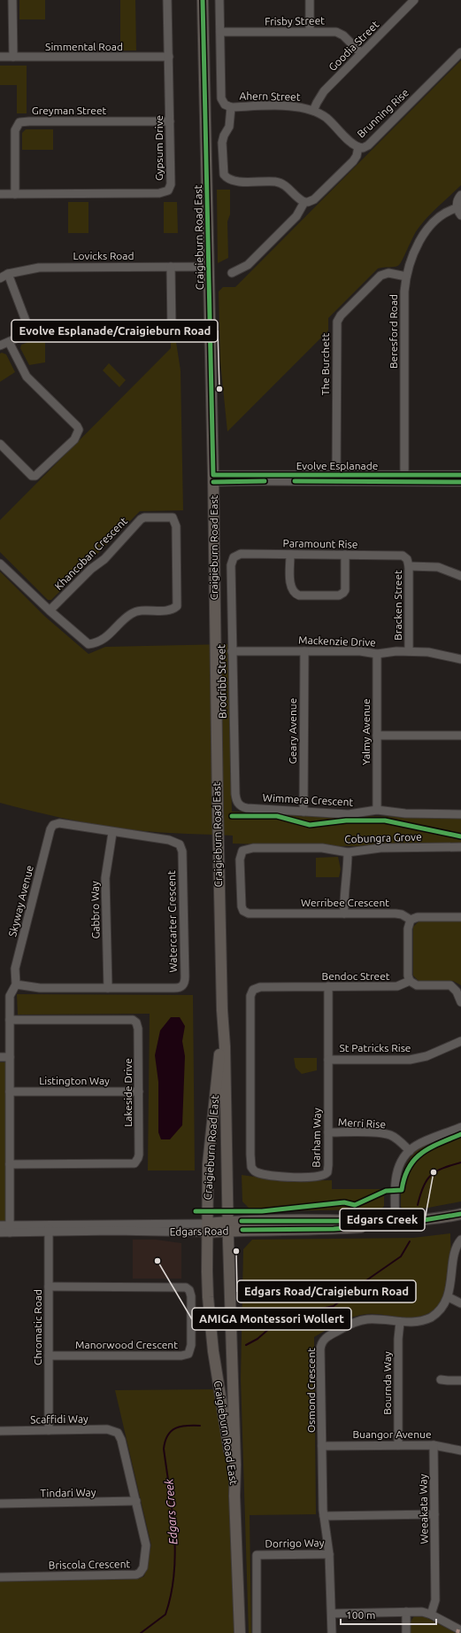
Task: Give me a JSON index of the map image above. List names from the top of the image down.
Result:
{
  "streets": {
    "main road": ["Craigieburn Road East", "Edgars Road"],
    "street": [
      "Frisby Street",
      "Goodia Street",
      "Simmental Road",
      "Ahern Street",
      "Greyman Street",
      "Brunning Rise",
      "Gypsum Drive",
      "Lovicks Road",
      "Beresford Road",
      "The Burchett",
      "Evolve Esplanade",
      "Paramount Rise",
      "Khancoban Crescent",
      "Bracken Street",
      "Mackenzie Drive",
      "Brodribb Street",
      "Geary Avenue",
      "Yalmy Avenue",
      "Wimmera Crescent",
      "Cobungra Grove",
      "Skyway Avenue",
      "Werribee Crescent",
      "Gabbro Way",
      "Watercarter Crescent",
      "Bendoc Street",
      "St Patricks Rise",
      "Listington Way",
      "Lakeside Drive",
      "Merri Rise",
      "Barham Way",
      "Chromatic Road",
      "Manorwood Crescent",
      "Bournda Way",
      "Osmond Crescent",
      "Scaffidi Way",
      "Buangor Avenue",
      "Tindari Way",
      "Weeakata Way",
      "Dorrigo Way",
      "Briscola Crescent"
    ]
  },
  "crossings": [
    ["Frisby Street", "Goodia Street"],
    ["Goodia Street", "Ahern Street"],
    ["Simmental Road", "Gypsum Drive"],
    ["Ahern Street", "Brunning Rise"],
    ["Greyman Street", "Gypsum Drive"],
    ["Craigieburn Road East", "Lovicks Road"],
    ["Craigieburn Road East", "Evolve Esplanade"],
    ["Craigieburn Road East", "Edgars Road"],
    ["Beresford Road", "The Burchett"],
    ["Beresford Road", "Evolve Esplanade"],
    ["The Burchett", "Evolve Esplanade"],
    ["Paramount Rise", "Bracken Street"],
    ["Paramount Rise", "Brodribb Street"],
    ["Bracken Street", "Mackenzie Drive"],
    ["Mackenzie Drive", "Brodribb Street"],
    ["Mackenzie Drive", "Geary Avenue"],
    ["Mackenzie Drive", "Yalmy Avenue"],
    ["Brodribb Street", "Wimmera Crescent"],
    ["Geary Avenue", "Wimmera Crescent"],
    ["Yalmy Avenue", "Wimmera Crescent"],
    ["Cobungra Grove", "Werribee Crescent"],
    ["Skyway Avenue", "Watercarter Crescent"],
    ["Skyway Avenue", "Listington Way"],
    ["Skyway Avenue", "Lakeside Drive"],
    ["Skyway Avenue", "Edgars Road"],
    ["Gabbro Way", "Watercarter Crescent"],
    ["Bendoc Street", "Barham Way"],
    ["St Patricks Rise", "Barham Way"],
    ["Listington Way", "Lakeside Drive"],
    ["Merri Rise", "Barham Way"],
    ["Edgars Road", "Chromatic Road"],
    ["Chromatic Road", "Manorwood Crescent"],
    ["Chromatic Road", "Scaffidi Way"],
    ["Bournda Way", "Osmond Crescent"],
    ["Bournda Way", "Buangor Avenue"],
    ["Osmond Crescent", "Buangor Avenue"],
    ["Osmond Crescent", "Dorrigo Way"],
    ["Scaffidi Way", "Briscola Crescent"],
    ["Buangor Avenue", "Weeakata Way"],
    ["Tindari Way", "Briscola Crescent"]
  ],
  "water": ["Edgars Creek"],
  "places": [
    "Evolve Esplanade/Craigieburn Road",
    "Edgars Creek",
    "Edgars Road/Craigieburn Road",
    "AMIGA Montessori Wollert"
  ],
  "scale_bar": "100 m"
}
